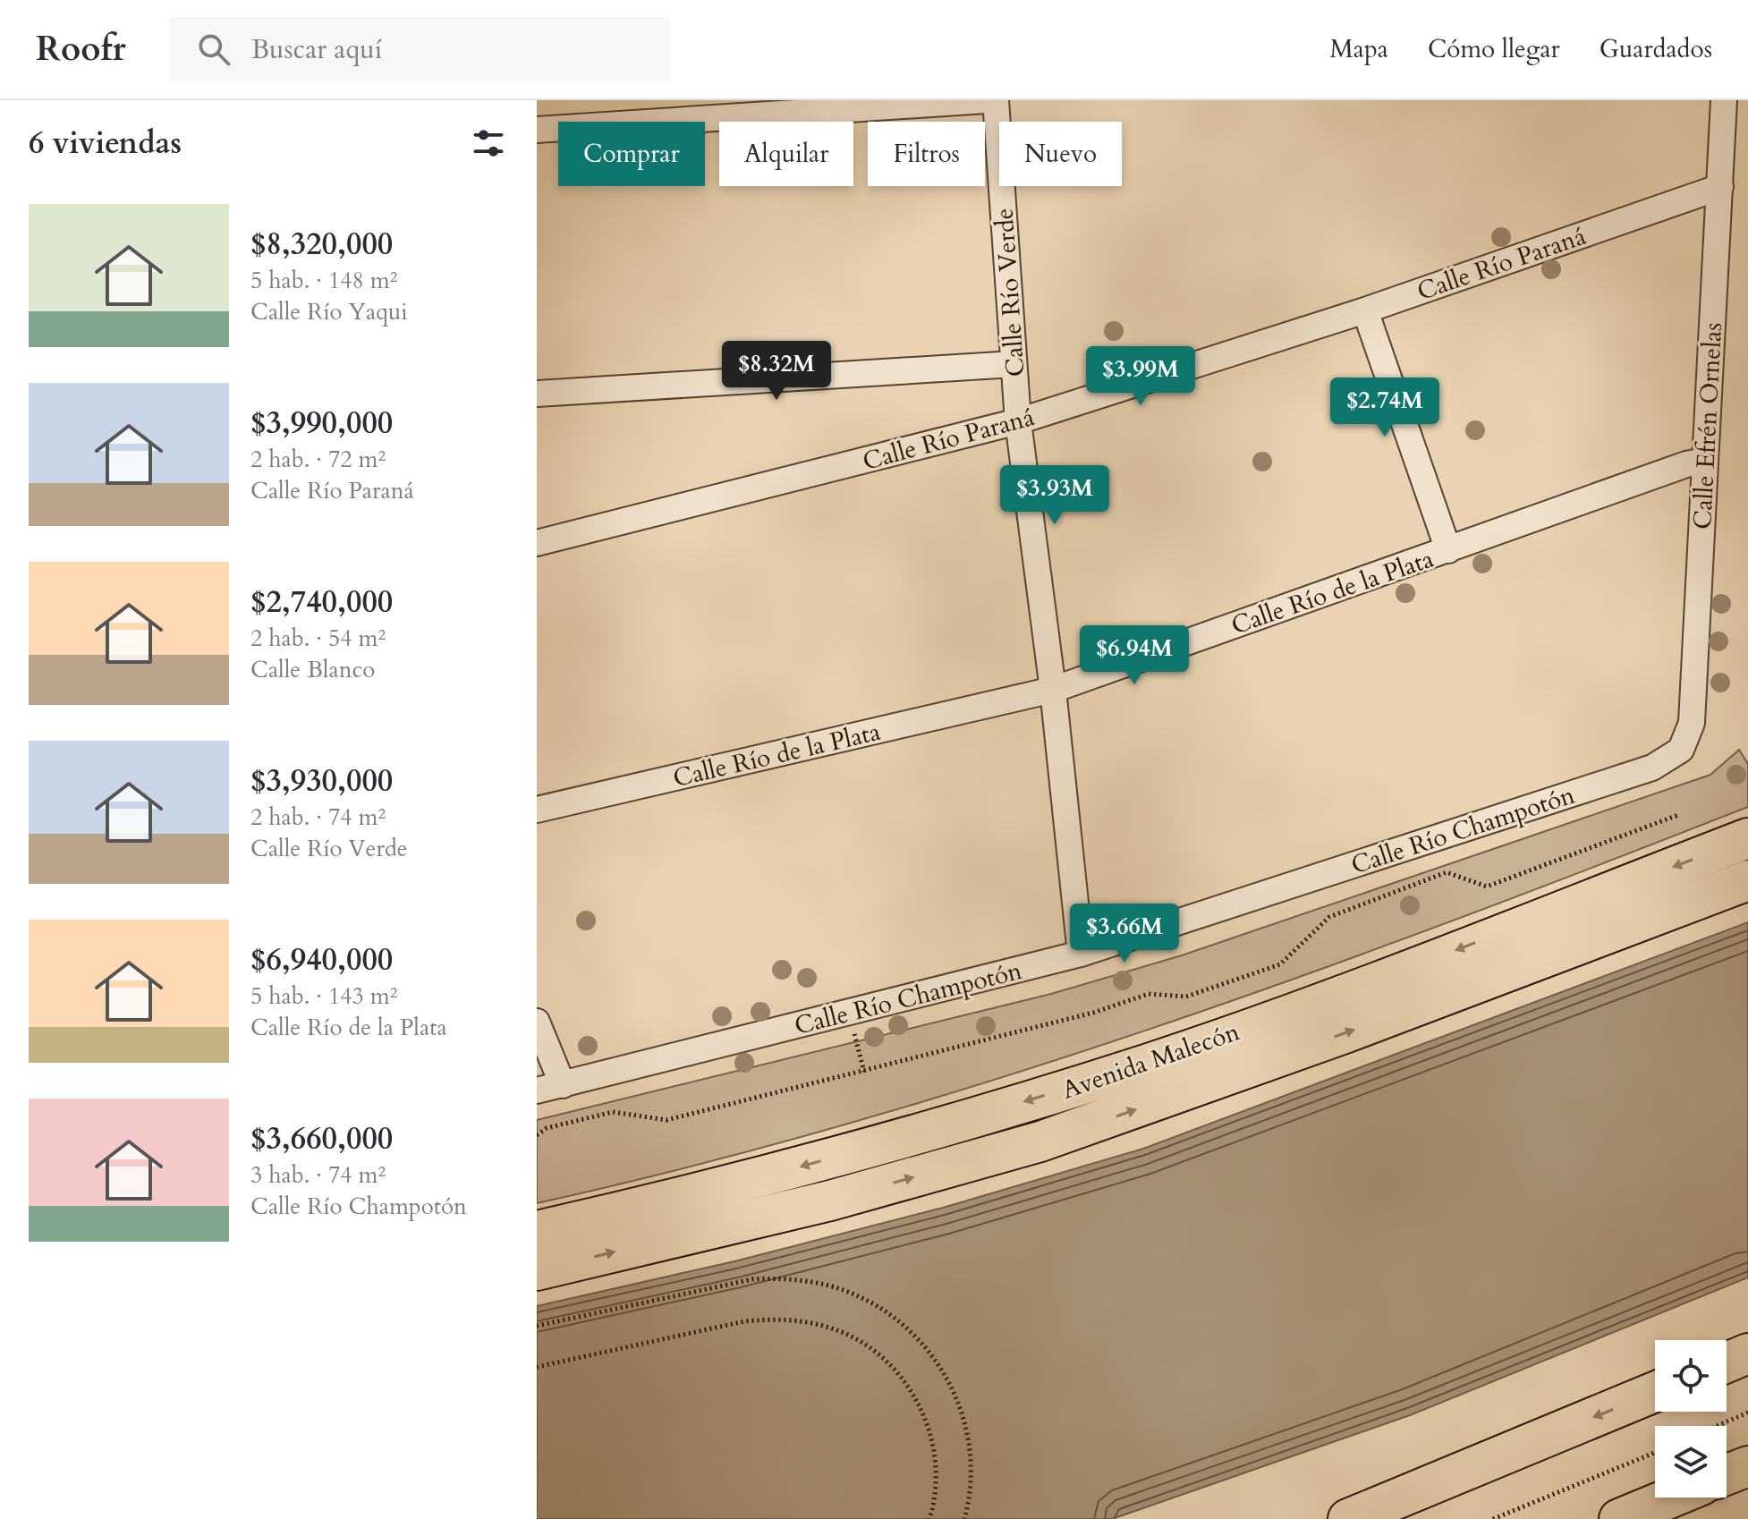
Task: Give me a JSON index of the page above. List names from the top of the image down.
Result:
{
  "streets": {
    "main road": ["Avenida Malecón"],
    "street": [
      "Calle Río Paraná",
      "Calle Río Verde",
      "Calle Efrén Ornelas",
      "Calle Río de la Plata",
      "Calle Río Champotón"
    ]
  },
  "crossings": [
    ["Calle Río Paraná", "Calle Río Verde"],
    ["Calle Río Paraná", "Calle Efrén Ornelas"],
    ["Calle Río Verde", "Calle Río de la Plata"],
    ["Calle Río Verde", "Calle Río Champotón"],
    ["Calle Efrén Ornelas", "Calle Río de la Plata"],
    ["Calle Efrén Ornelas", "Calle Río Champotón"]
  ],
  "page": {
    "header": "Roofr",
    "search": "Buscar aquí",
    "nav": ["Mapa", "Cómo llegar", "Guardados"],
    "heading": "6 viviendas",
    "chip": [
      "Comprar",
      "Alquilar",
      "Filtros",
      "Nuevo"
    ],
    "list": [
      {
        "name": "$8,320,000",
        "note": "5 hab. · 148 m² · Calle Río Yaqui"
      },
      {
        "name": "$3,990,000",
        "note": "2 hab. · 72 m² · Calle Río Paraná"
      },
      {
        "name": "$2,740,000",
        "note": "2 hab. · 54 m² · Calle Blanco"
      },
      {
        "name": "$3,930,000",
        "note": "2 hab. · 74 m² · Calle Río Verde"
      },
      {
        "name": "$6,940,000",
        "note": "5 hab. · 143 m² · Calle Río de la Plata"
      },
      {
        "name": "$3,660,000",
        "note": "3 hab. · 74 m² · Calle Río Champotón"
      }
    ],
    "price": [
      "$8.32M",
      "$3.99M",
      "$2.74M",
      "$3.93M",
      "$6.94M",
      "$3.66M"
    ]
  }
}
